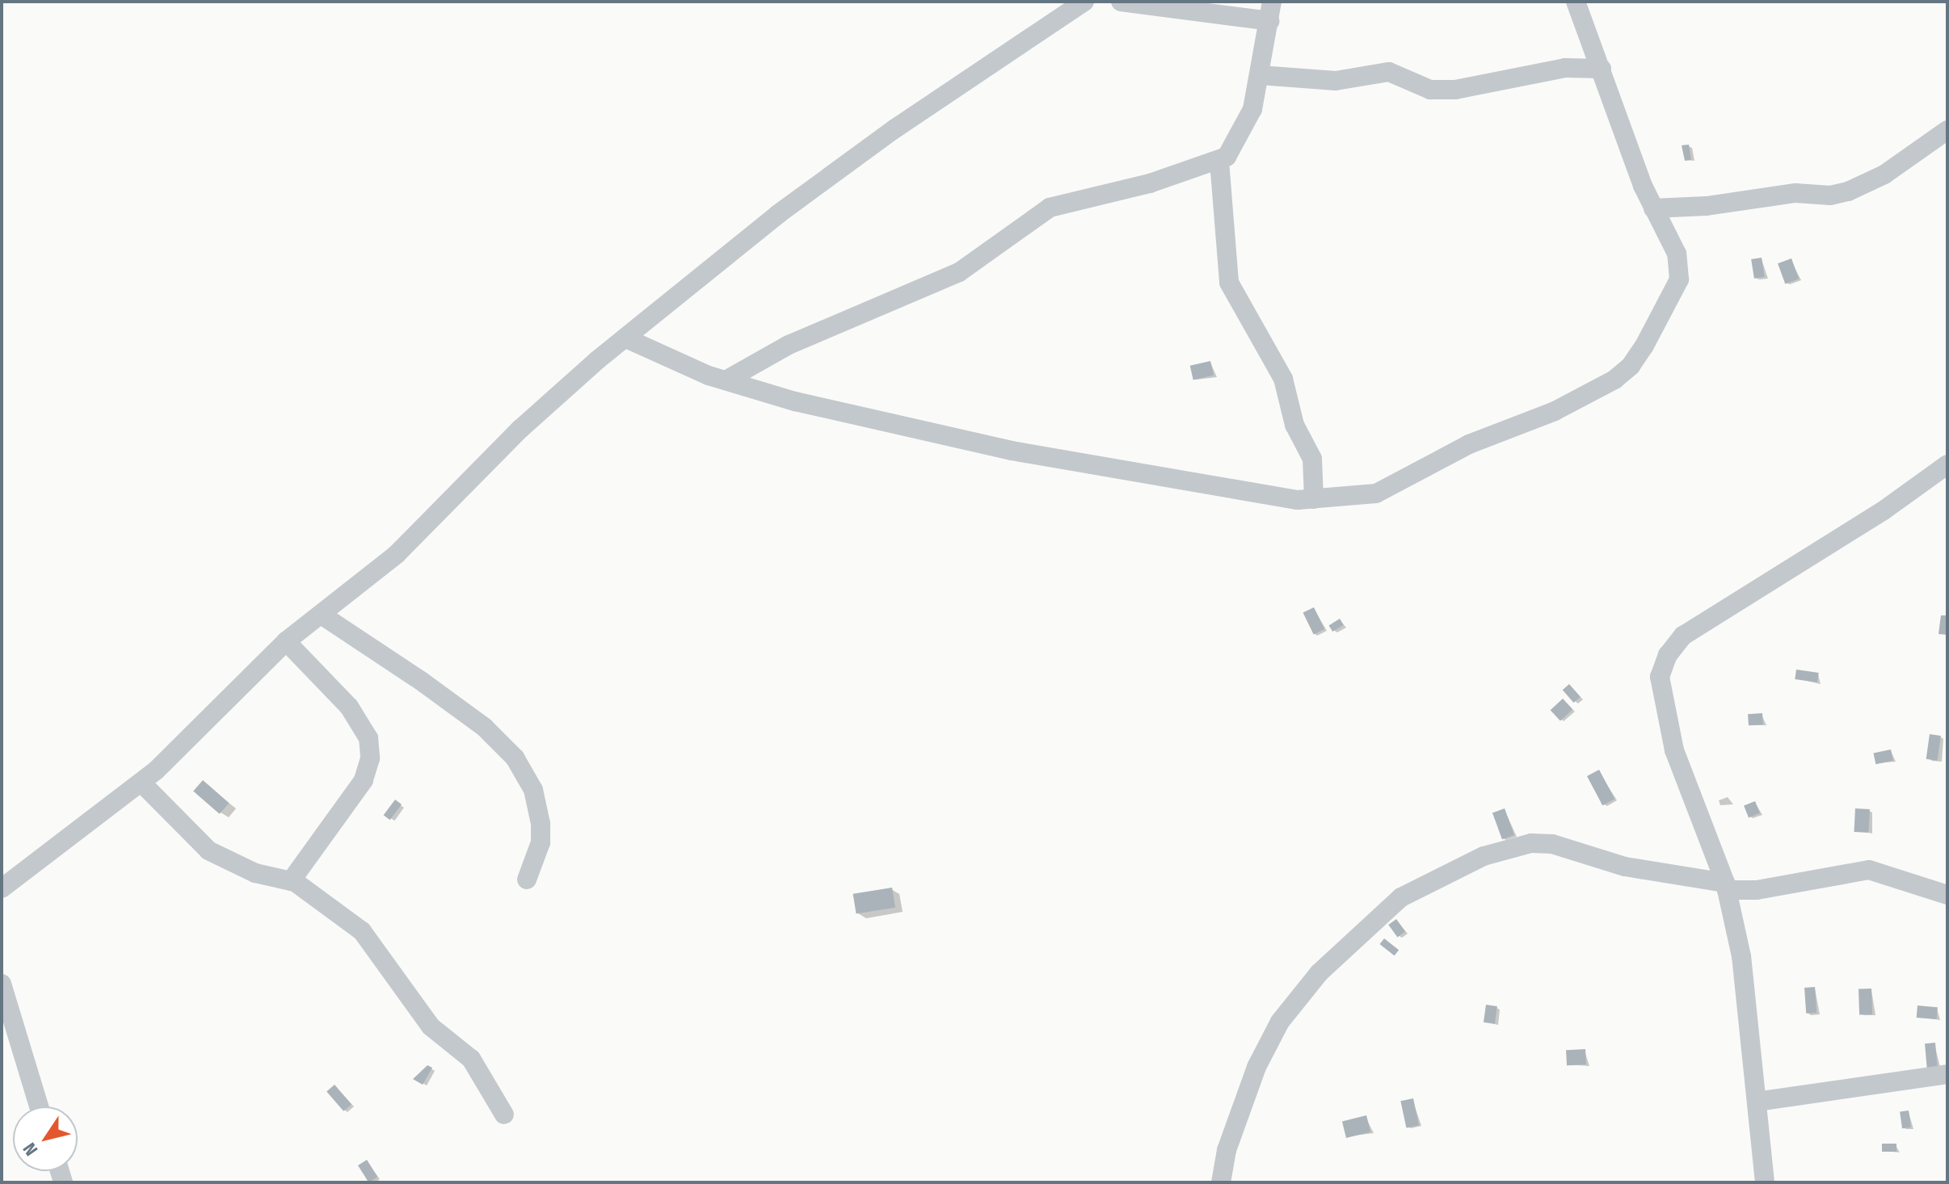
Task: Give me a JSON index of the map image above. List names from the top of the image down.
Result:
{
  "north": "bottom left"
}
